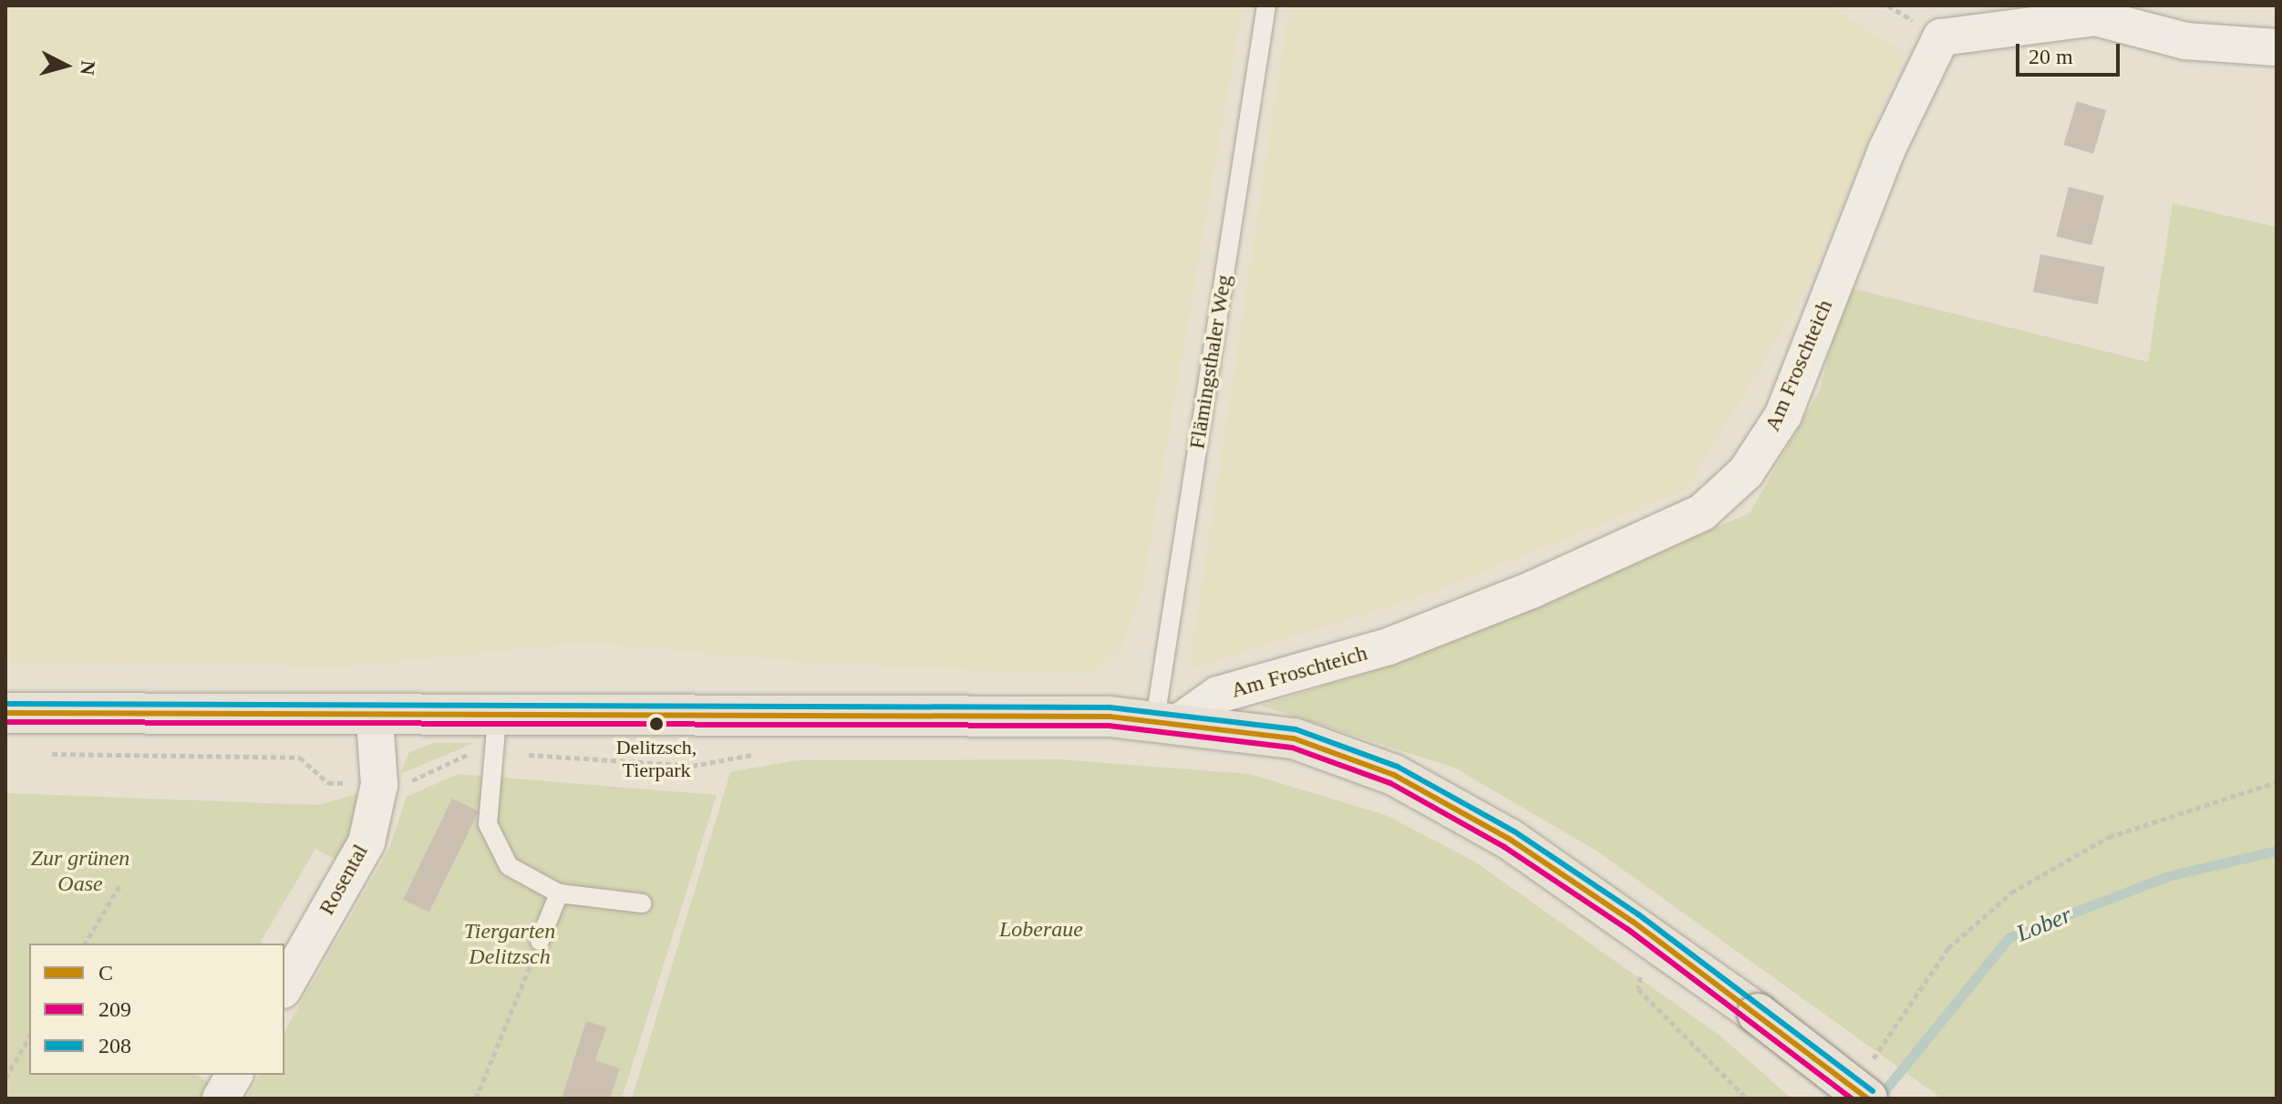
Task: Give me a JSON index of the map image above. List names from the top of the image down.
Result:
{
  "streets": {
    "street": ["Am Froschteich", "Rosental"],
    "lane": ["Flämingsthaler Weg"]
  },
  "crossings": [
    ["Flämingsthaler Weg", "Am Froschteich"]
  ],
  "water": ["Lober"],
  "parks": ["Zur grünen Oase", "Loberaue", "Tiergarten Delitzsch"],
  "places": ["Delitzsch, Tierpark"],
  "lines": ["transit line 208", "transit line C", "transit line 209"],
  "legend": ["C", "209", "208"],
  "scale_bar": "20 m",
  "north": "right"
}
